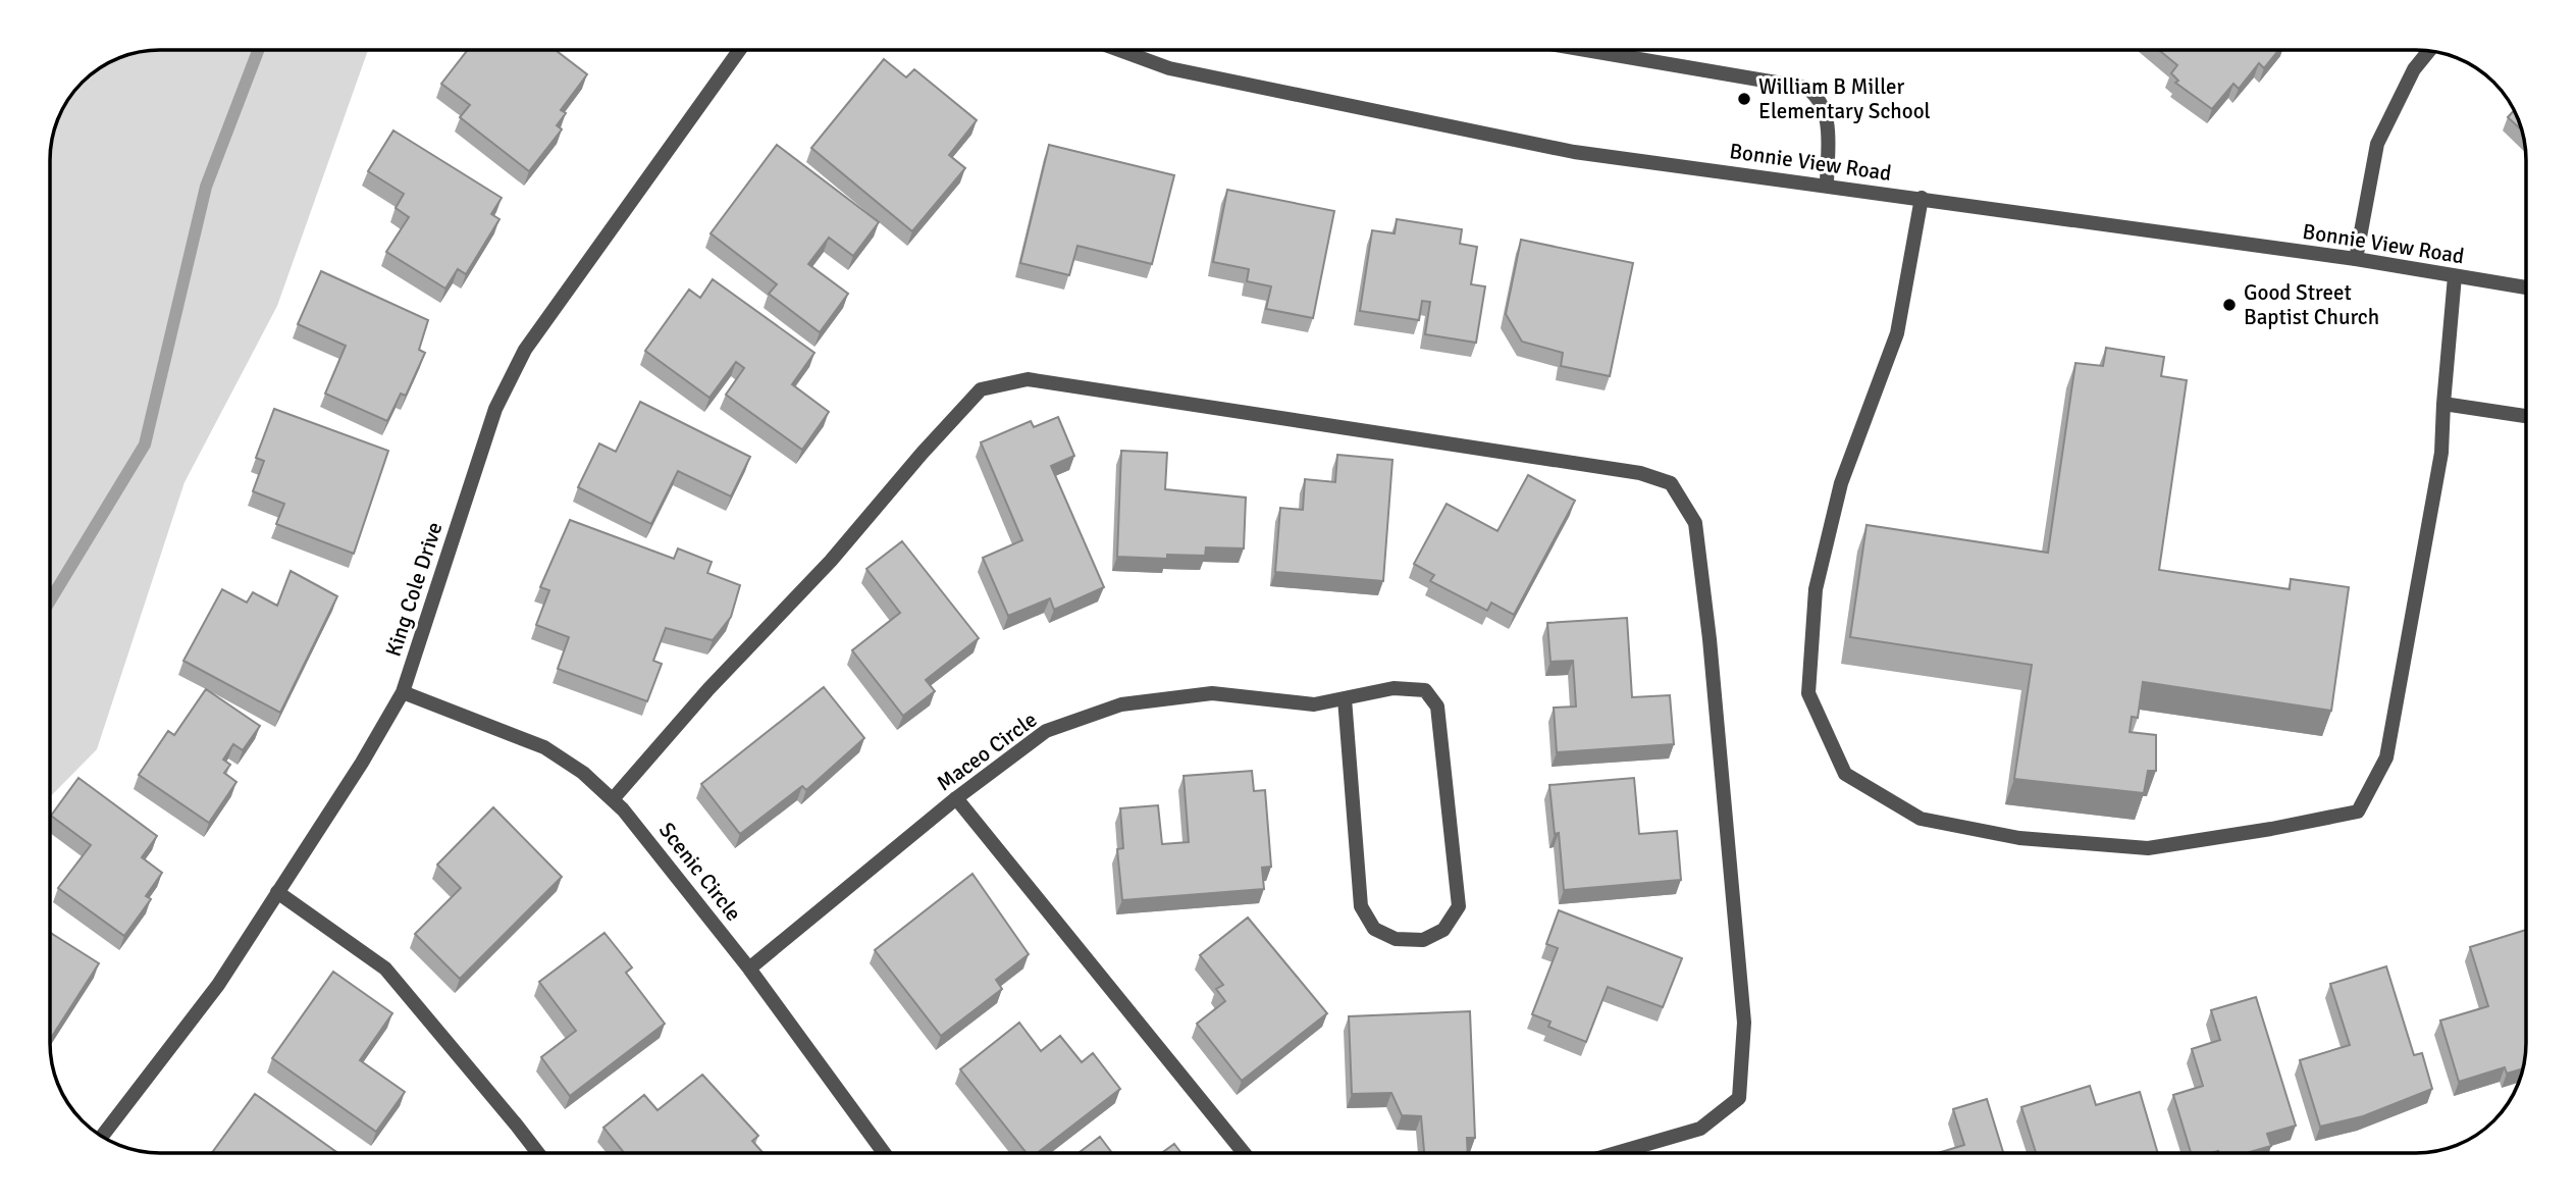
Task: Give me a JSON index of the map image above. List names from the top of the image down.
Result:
{
  "streets": {
    "street": [
      "Bonnie View Road",
      "King Cole Drive",
      "Maceo Circle",
      "Scenic Circle"
    ]
  },
  "crossings": [
    ["King Cole Drive", "Scenic Circle"],
    ["Maceo Circle", "Scenic Circle"]
  ],
  "places": ["William B Miller Elementary School", "Good Street Baptist Church"]
}
